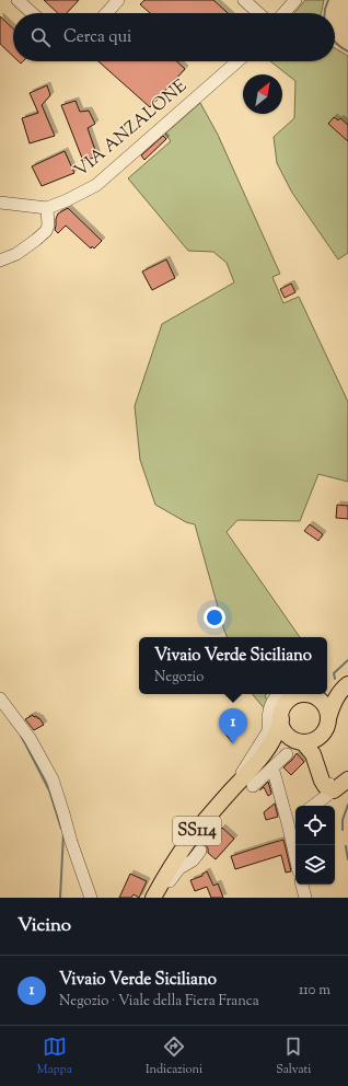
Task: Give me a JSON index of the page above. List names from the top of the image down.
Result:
{
  "streets": {
    "main road": ["SS114"],
    "street": ["VIA ANZALONE"]
  },
  "north": "top right",
  "page": {
    "search": "Cerca qui",
    "popup": ["Vivaio Verde Siciliano", "Negozio"],
    "pins": "1",
    "heading": "Vicino",
    "list": [
      {
        "mark": "1",
        "name": "Vivaio Verde Siciliano",
        "note": "Negozio · Viale della Fiera Franca",
        "value": "110 m"
      }
    ],
    "nav": ["Mappa", "Indicazioni", "Salvati"]
  }
}
